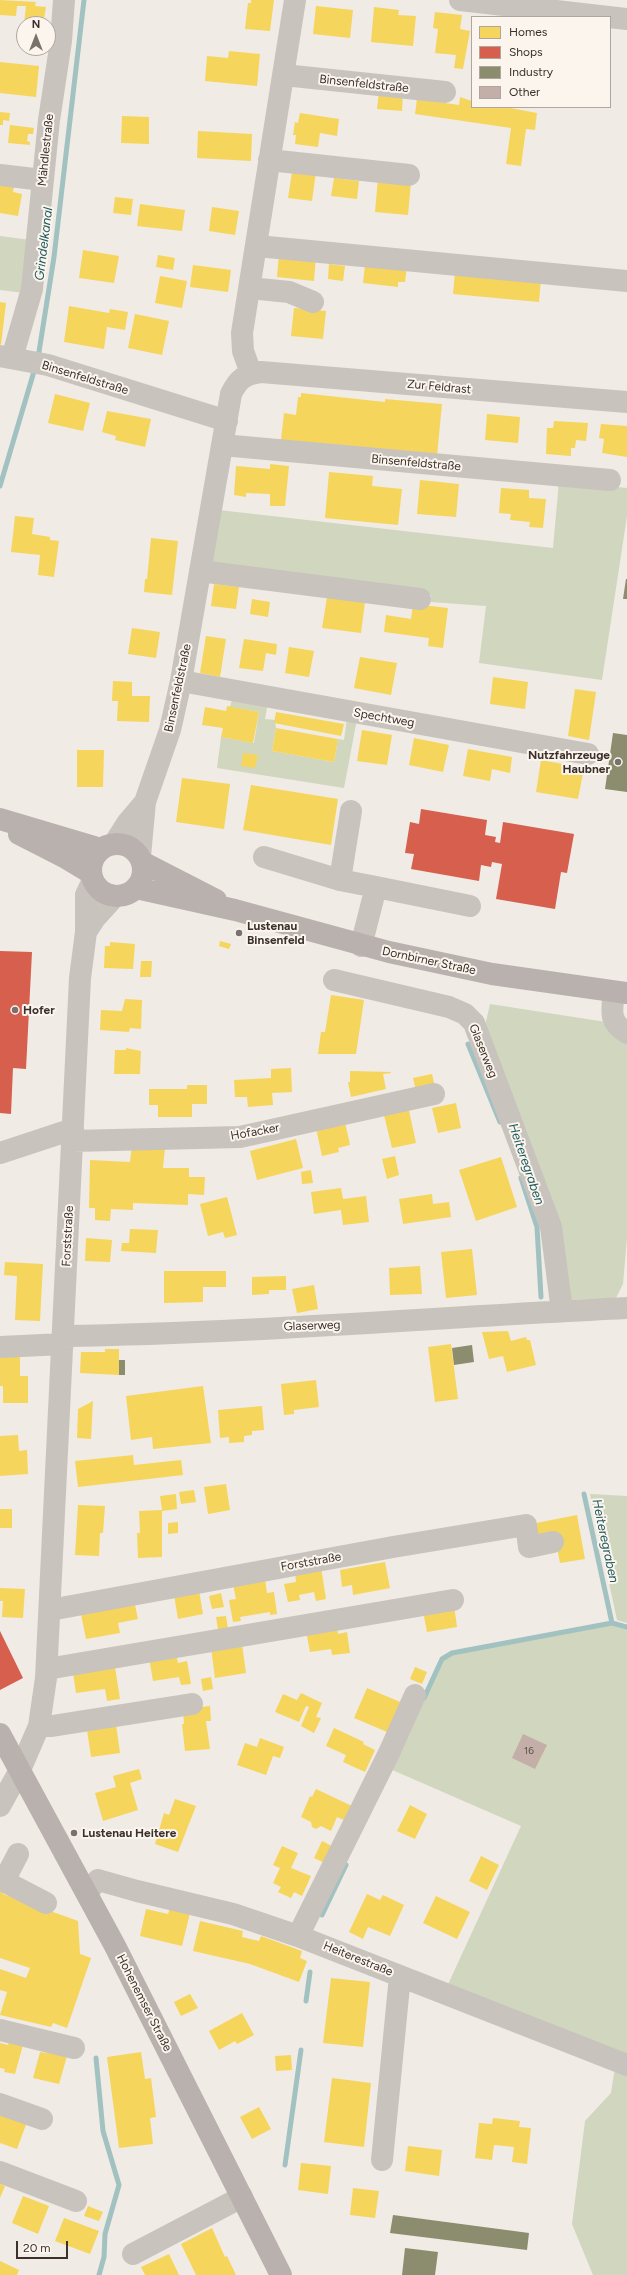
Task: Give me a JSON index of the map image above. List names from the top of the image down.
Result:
{
  "streets": {
    "main road": ["Dornbirner Straße", "Hohenemser Straße"],
    "street": [
      "Binsenfeldstraße",
      "Mähdlestraße",
      "Zur Feldrast",
      "Spechtweg",
      "Glaserweg",
      "Hofacker",
      "Forststraße",
      "Heiterestraße"
    ]
  },
  "crossings": [
    ["Binsenfeldstraße", "Mähdlestraße"],
    ["Binsenfeldstraße", "Zur Feldrast"],
    ["Binsenfeldstraße", "Spechtweg"],
    ["Binsenfeldstraße", "Dornbirner Straße"],
    ["Binsenfeldstraße", "Forststraße"],
    ["Dornbirner Straße", "Forststraße"],
    ["Glaserweg", "Forststraße"],
    ["Hofacker", "Forststraße"],
    ["Forststraße", "Hohenemser Straße"],
    ["Heiterestraße", "Hohenemser Straße"]
  ],
  "water": ["Grindelkanal", "Heiteregraben"],
  "places": [
    "Nutzfahrzeuge Haubner",
    "Lustenau Binsenfeld",
    "Hofer",
    "Lustenau Heitere"
  ],
  "house_numbers": ["16"],
  "legend": [
    "Homes",
    "Shops",
    "Industry",
    "Other"
  ],
  "scale_bar": "20 m",
  "north": "top"
}
